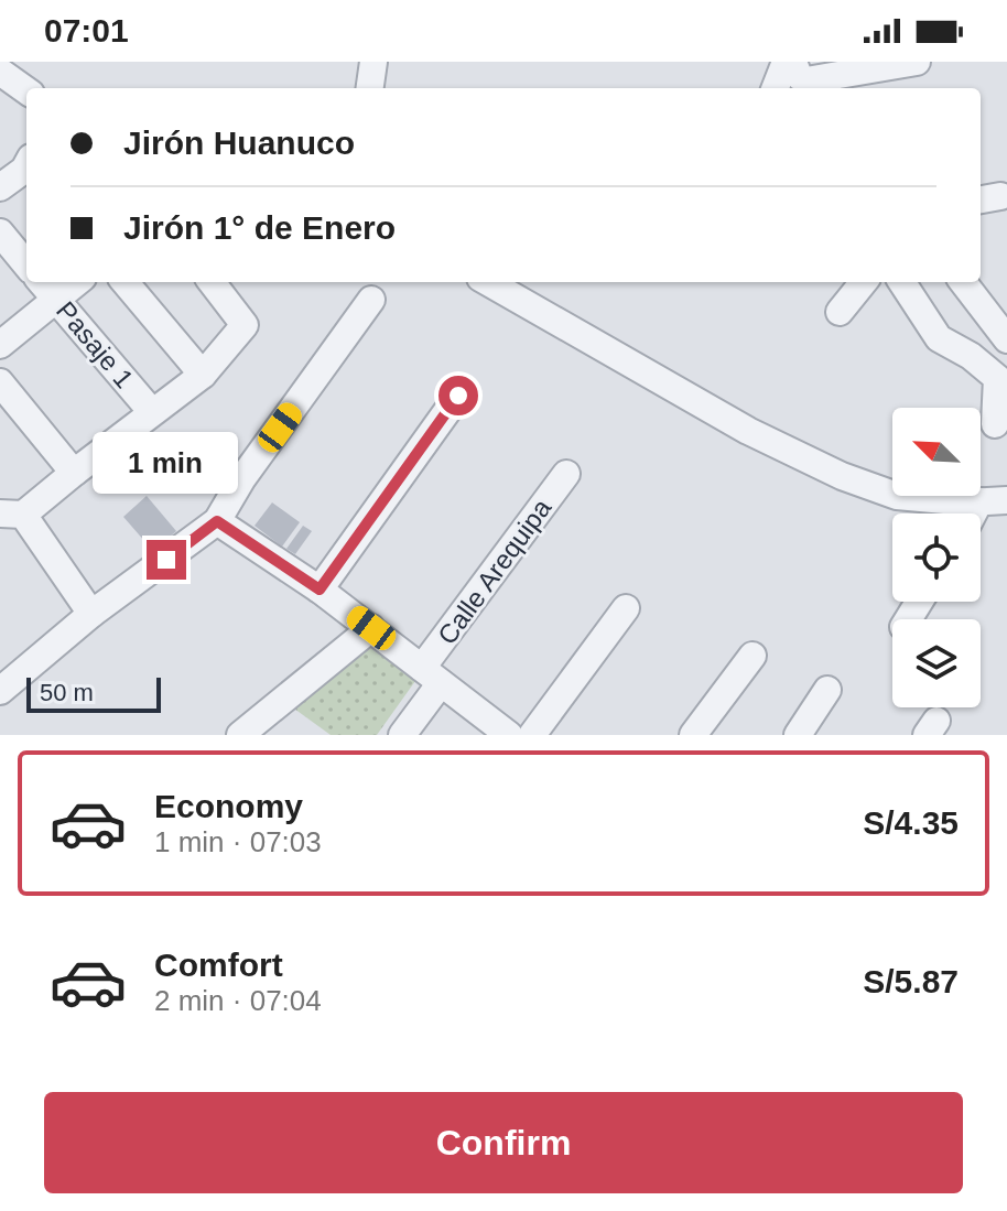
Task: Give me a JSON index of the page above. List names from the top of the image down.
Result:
{
  "streets": {
    "street": ["Pasaje 1", "Calle Arequipa"]
  },
  "scale_bar": "50 m",
  "north": "top left",
  "page": {
    "status": "07:01",
    "banner": ["Jirón Huanuco", "Jirón 1° de Enero"],
    "bubble": "1 min",
    "scale": "50 m",
    "list": [
      {
        "name": "Economy",
        "note": "1 min · 07:03",
        "value": "S/4.35"
      },
      {
        "name": "Comfort",
        "note": "2 min · 07:04",
        "value": "S/5.87"
      }
    ],
    "buttons": "Confirm"
  }
}
